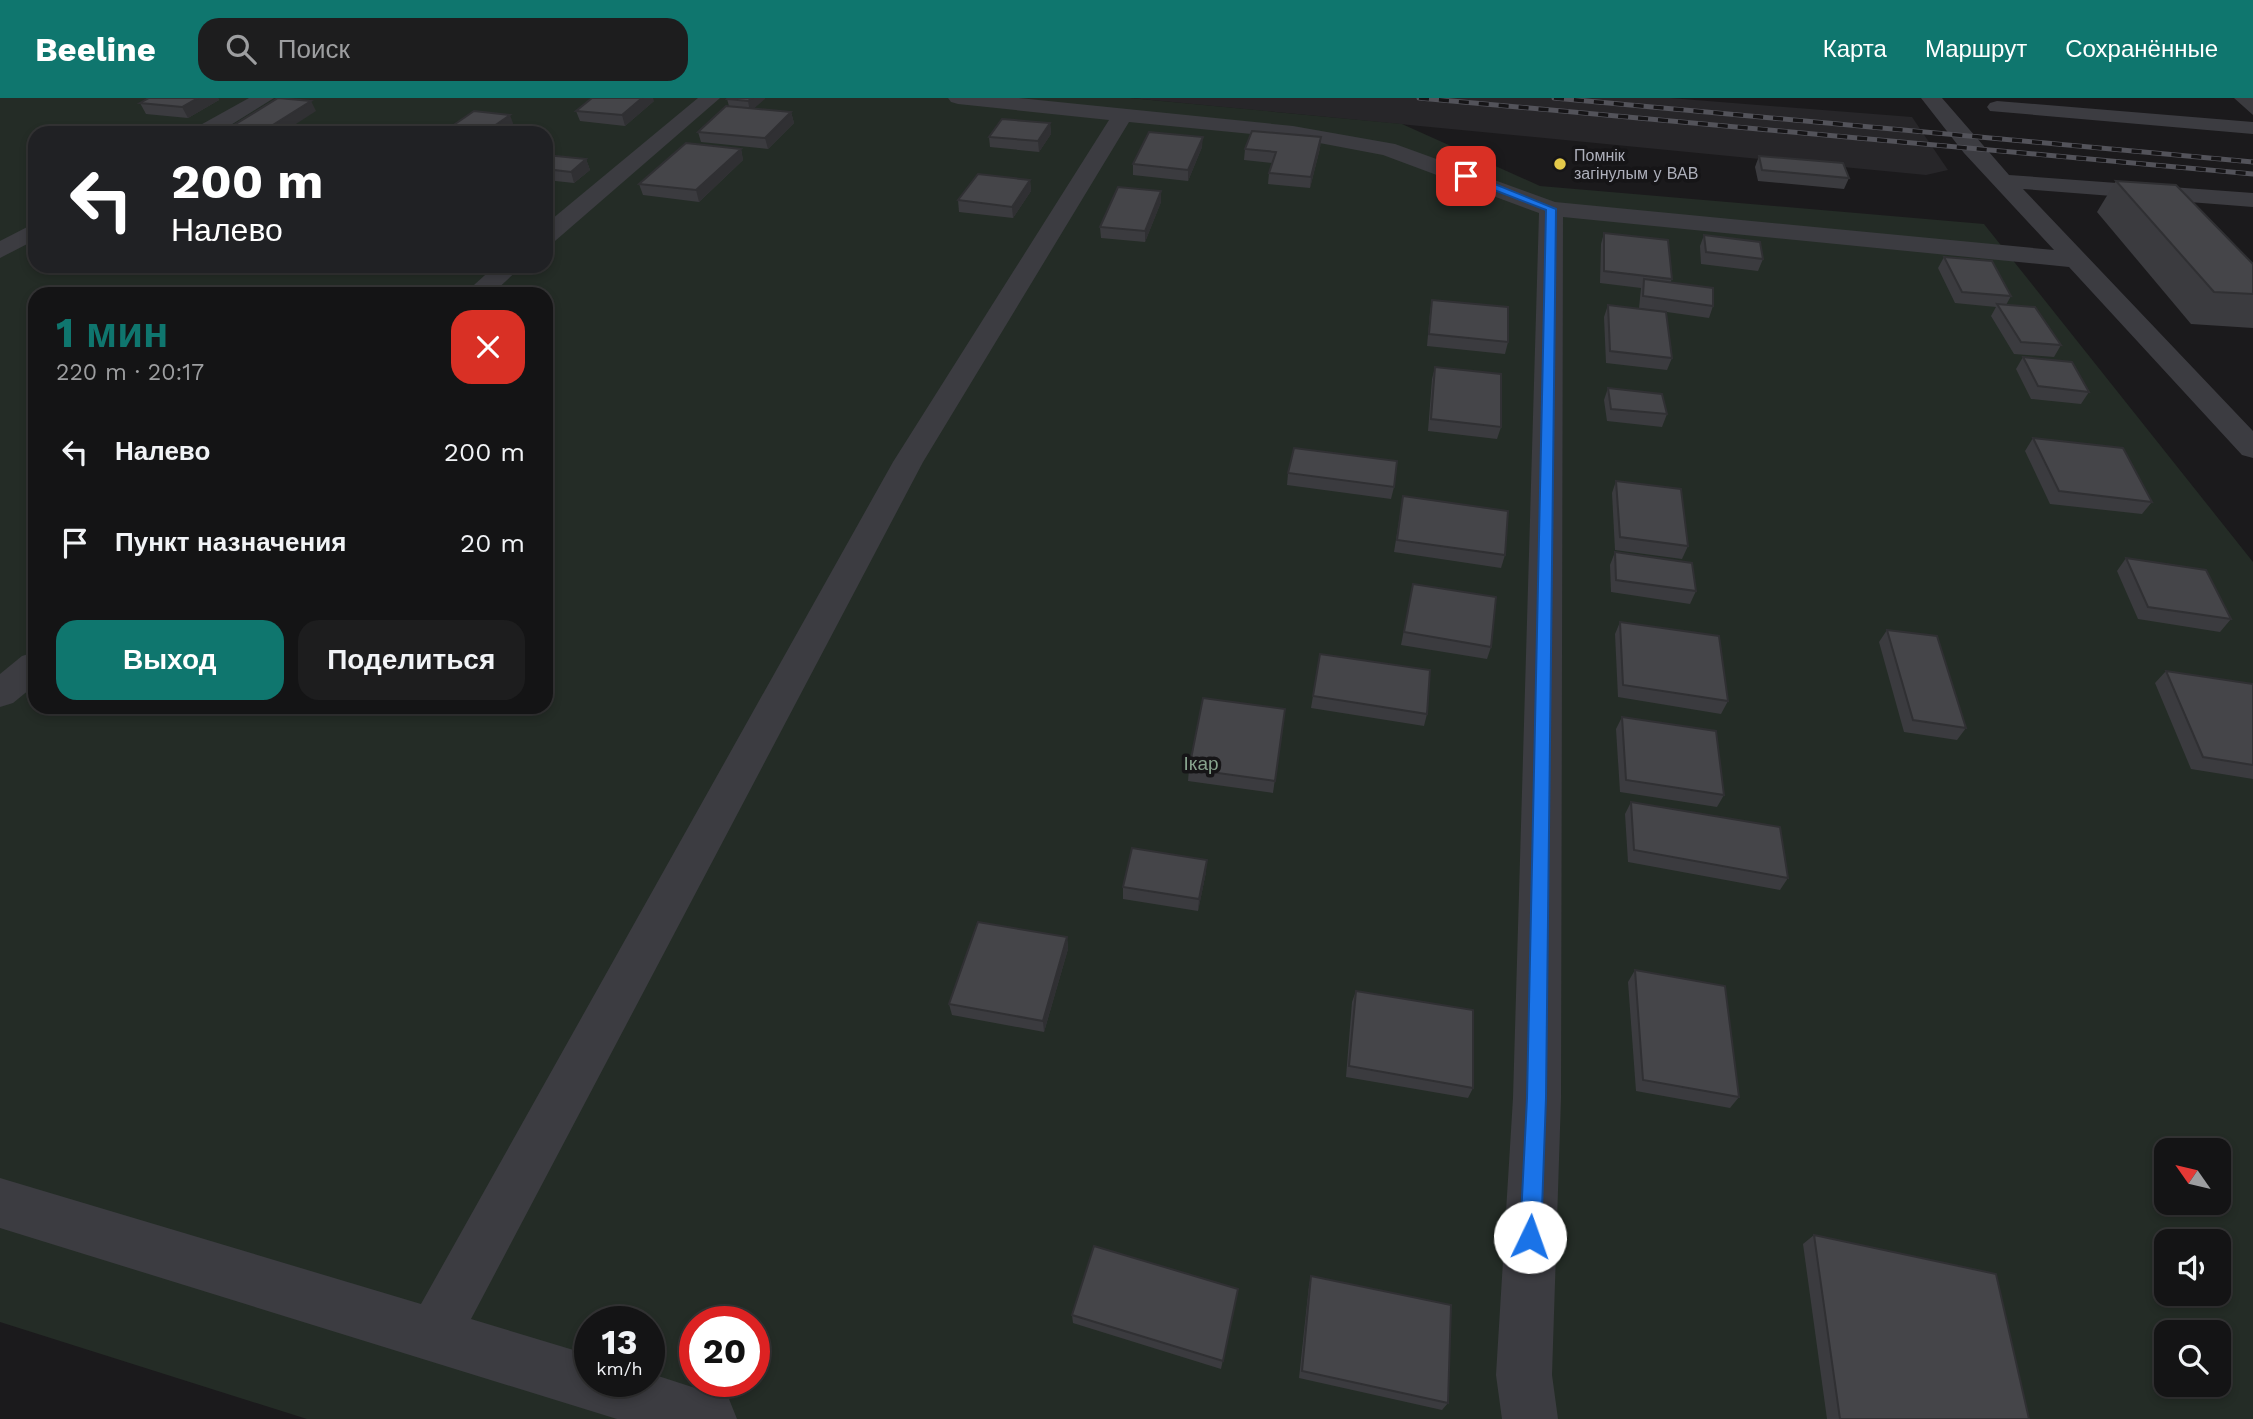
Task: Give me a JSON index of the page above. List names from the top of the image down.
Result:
{
  "parks": ["Ікар"],
  "places": ["Помнік загінулым у ВАВ"],
  "north": "top left",
  "page": {
    "header": "Beeline",
    "search": "Поиск",
    "nav": ["Карта", "Маршрут", "Сохранённые"],
    "turn": ["200 m", "Налево"],
    "heading": ["1 мин", "220 m · 20:17"],
    "list": [
      {
        "name": "Налево",
        "value": "200 m"
      },
      {
        "name": "Пункт назначения",
        "value": "20 m"
      }
    ],
    "buttons": ["Выход", "Поделиться"],
    "speed": "13 km/h",
    "limit": "20"
  }
}
